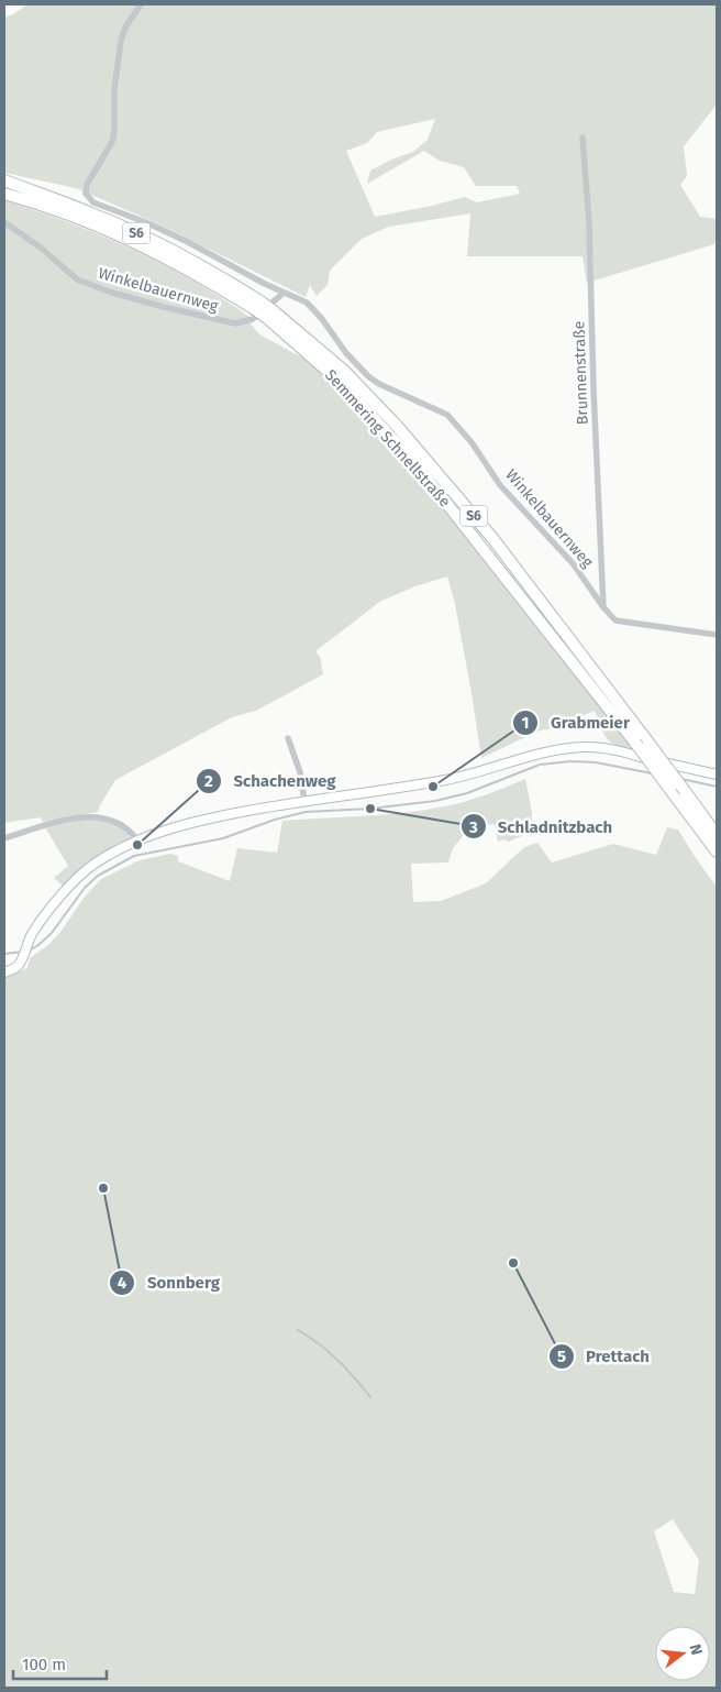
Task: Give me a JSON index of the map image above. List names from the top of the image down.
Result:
{
  "streets": {
    "highway": ["S6", "Semmering Schnellstraße"],
    "street": ["Winkelbauernweg", "Brunnenstraße"]
  },
  "crossings": [
    ["Winkelbauernweg", "Brunnenstraße"]
  ],
  "places": [
    "Grabmeier",
    "Schladnitzbach",
    "Schachenweg",
    "Sonnberg",
    "Prettach"
  ],
  "scale_bar": "100 m",
  "north": "right"
}
